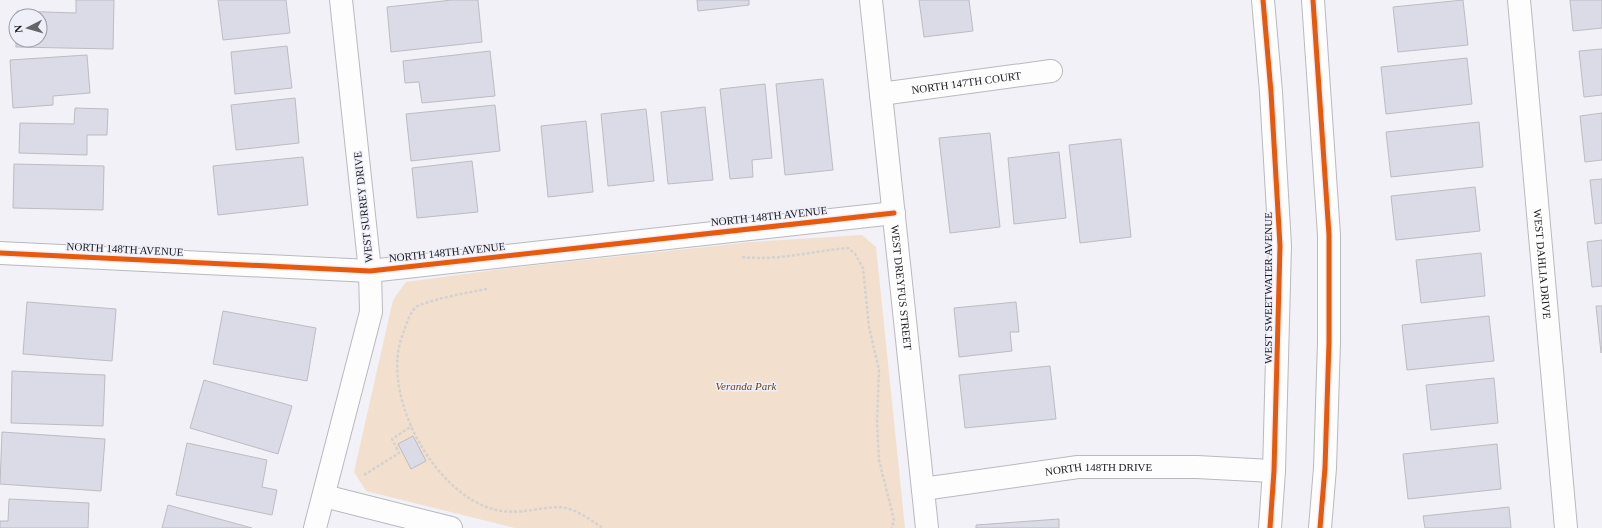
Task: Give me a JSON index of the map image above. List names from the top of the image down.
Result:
{
  "streets": {
    "street": [
      "NORTH 147TH COURT",
      "WEST SURREY DRIVE",
      "NORTH 148TH AVENUE",
      "WEST DAHLIA DRIVE",
      "WEST DREYFUS STREET",
      "WEST SWEETWATER AVENUE",
      "NORTH 148TH DRIVE"
    ]
  },
  "crossings": [
    ["NORTH 147TH COURT", "WEST DREYFUS STREET"],
    ["WEST SURREY DRIVE", "NORTH 148TH AVENUE"],
    ["NORTH 148TH AVENUE", "WEST DREYFUS STREET"],
    ["WEST DREYFUS STREET", "NORTH 148TH DRIVE"],
    ["WEST SWEETWATER AVENUE", "NORTH 148TH DRIVE"]
  ],
  "parks": ["Veranda Park"],
  "north": "left"
}
